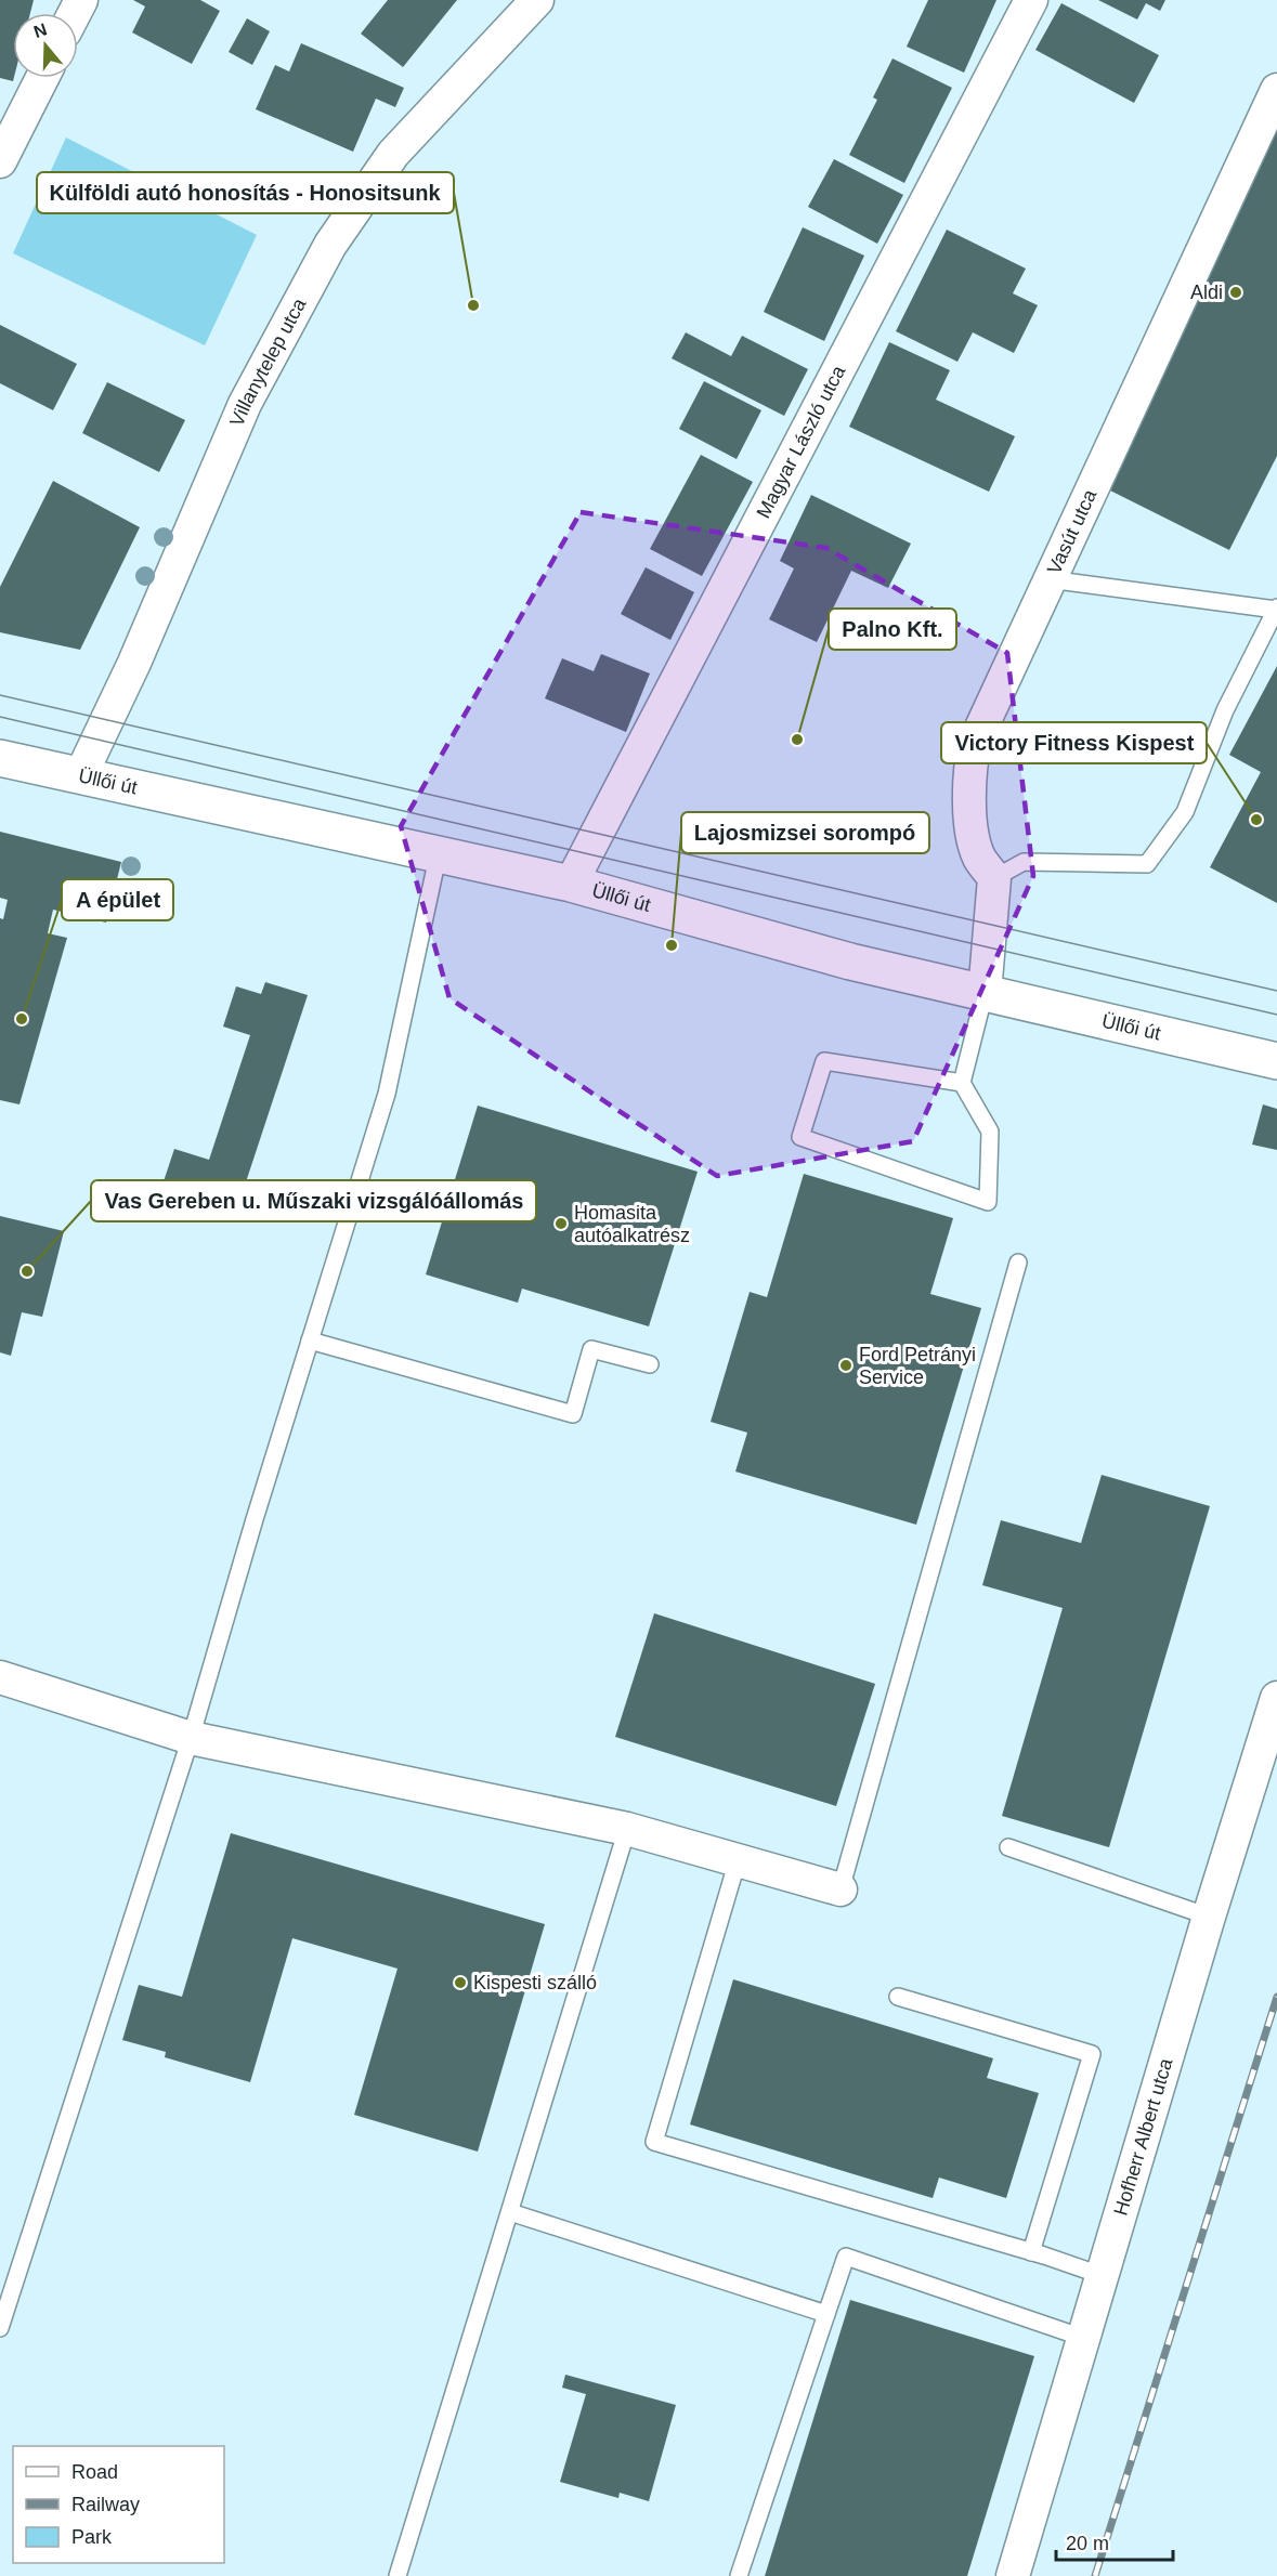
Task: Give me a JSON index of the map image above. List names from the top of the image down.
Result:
{
  "streets": {
    "main road": ["Üllői út"],
    "street": [
      "Villanytelep utca",
      "Magyar László utca",
      "Vasút utca",
      "Hofherr Albert utca"
    ]
  },
  "crossings": [
    ["Villanytelep utca", "Üllői út"],
    ["Magyar László utca", "Üllői út"]
  ],
  "places": [
    "Aldi",
    "Külföldi autó honosítás - Honositsunk",
    "Palno Kft.",
    "Victory Fitness Kispest",
    "Lajosmizsei sorompó",
    "A épület",
    "Homasita autóalkatrész",
    "Vas Gereben u. Műszaki vizsgálóállomás",
    "Ford Petrányi Service",
    "Kispesti szálló"
  ],
  "legend": ["Road", "Railway", "Park"],
  "scale_bar": "20 m",
  "north": "top"
}
